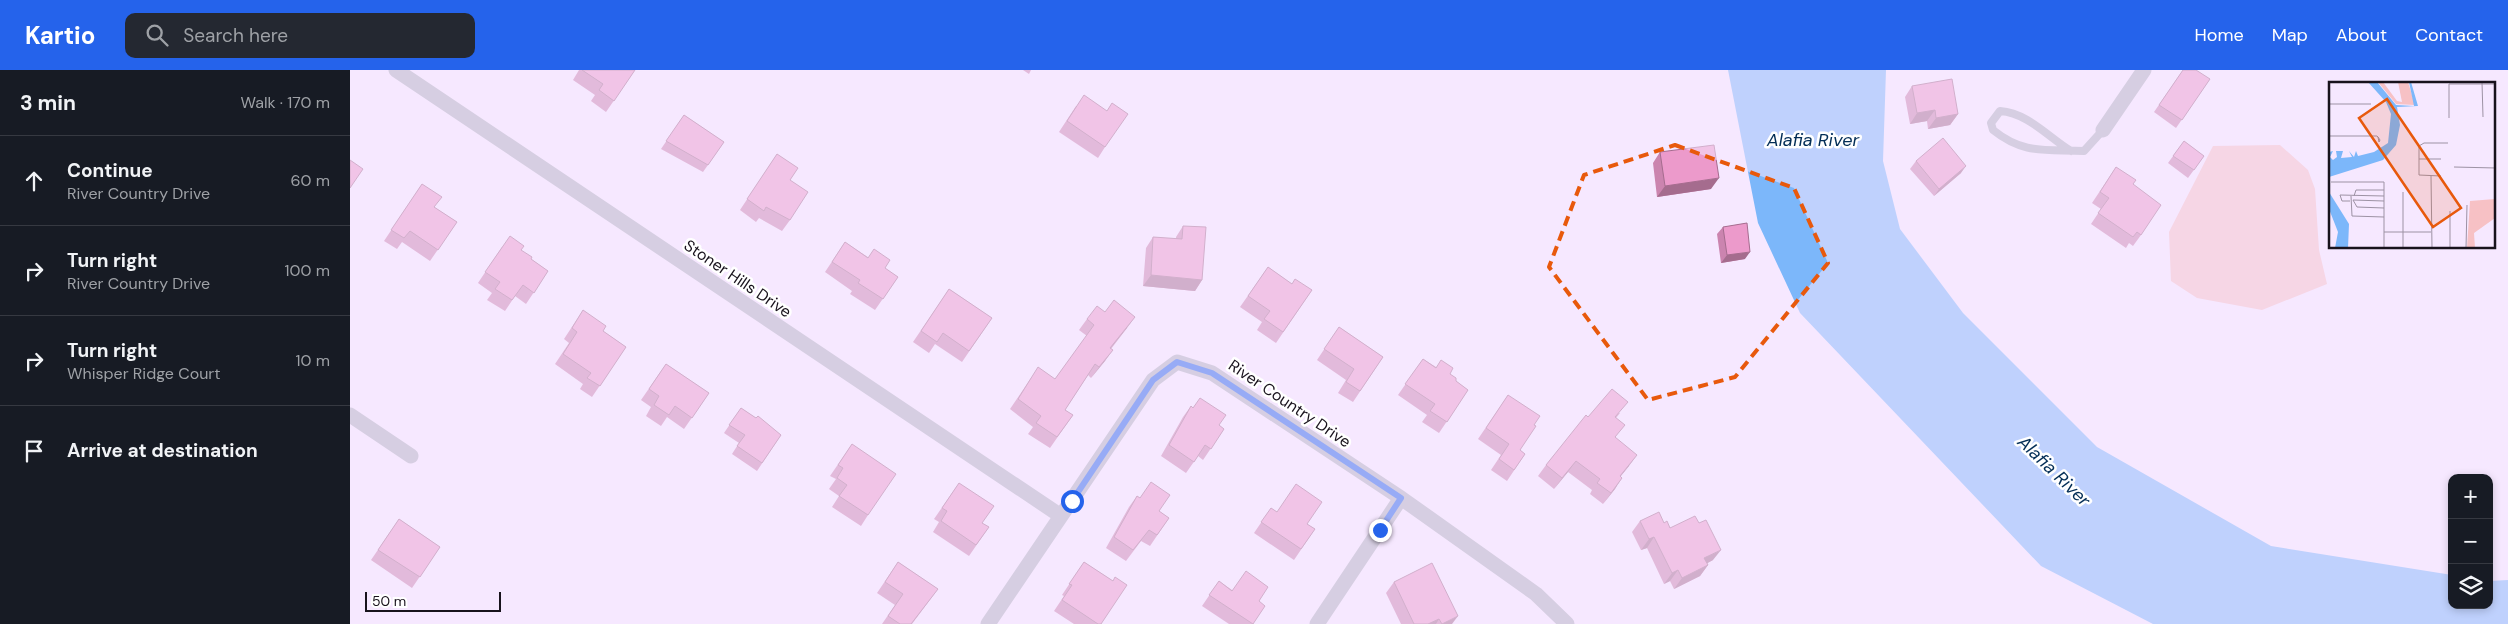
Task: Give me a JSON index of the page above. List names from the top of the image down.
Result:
{
  "streets": {
    "street": ["Stoner Hills Drive", "River Country Drive"]
  },
  "crossings": [
    ["Stoner Hills Drive", "River Country Drive"]
  ],
  "water": ["Alafia River"],
  "scale_bar": "50 m",
  "page": {
    "header": "Kartio",
    "search": "Search here",
    "nav": [
      "Home",
      "Map",
      "About",
      "Contact"
    ],
    "heading": ["3 min", "Walk · 170 m"],
    "list": [
      ["Continue", "River Country Drive", "60 m"],
      ["Turn right", "River Country Drive", "100 m"],
      ["Turn right", "Whisper Ridge Court", "10 m"],
      "Arrive at destination"
    ],
    "map_buttons": ["+", "−"],
    "scale": "50 m"
  }
}
